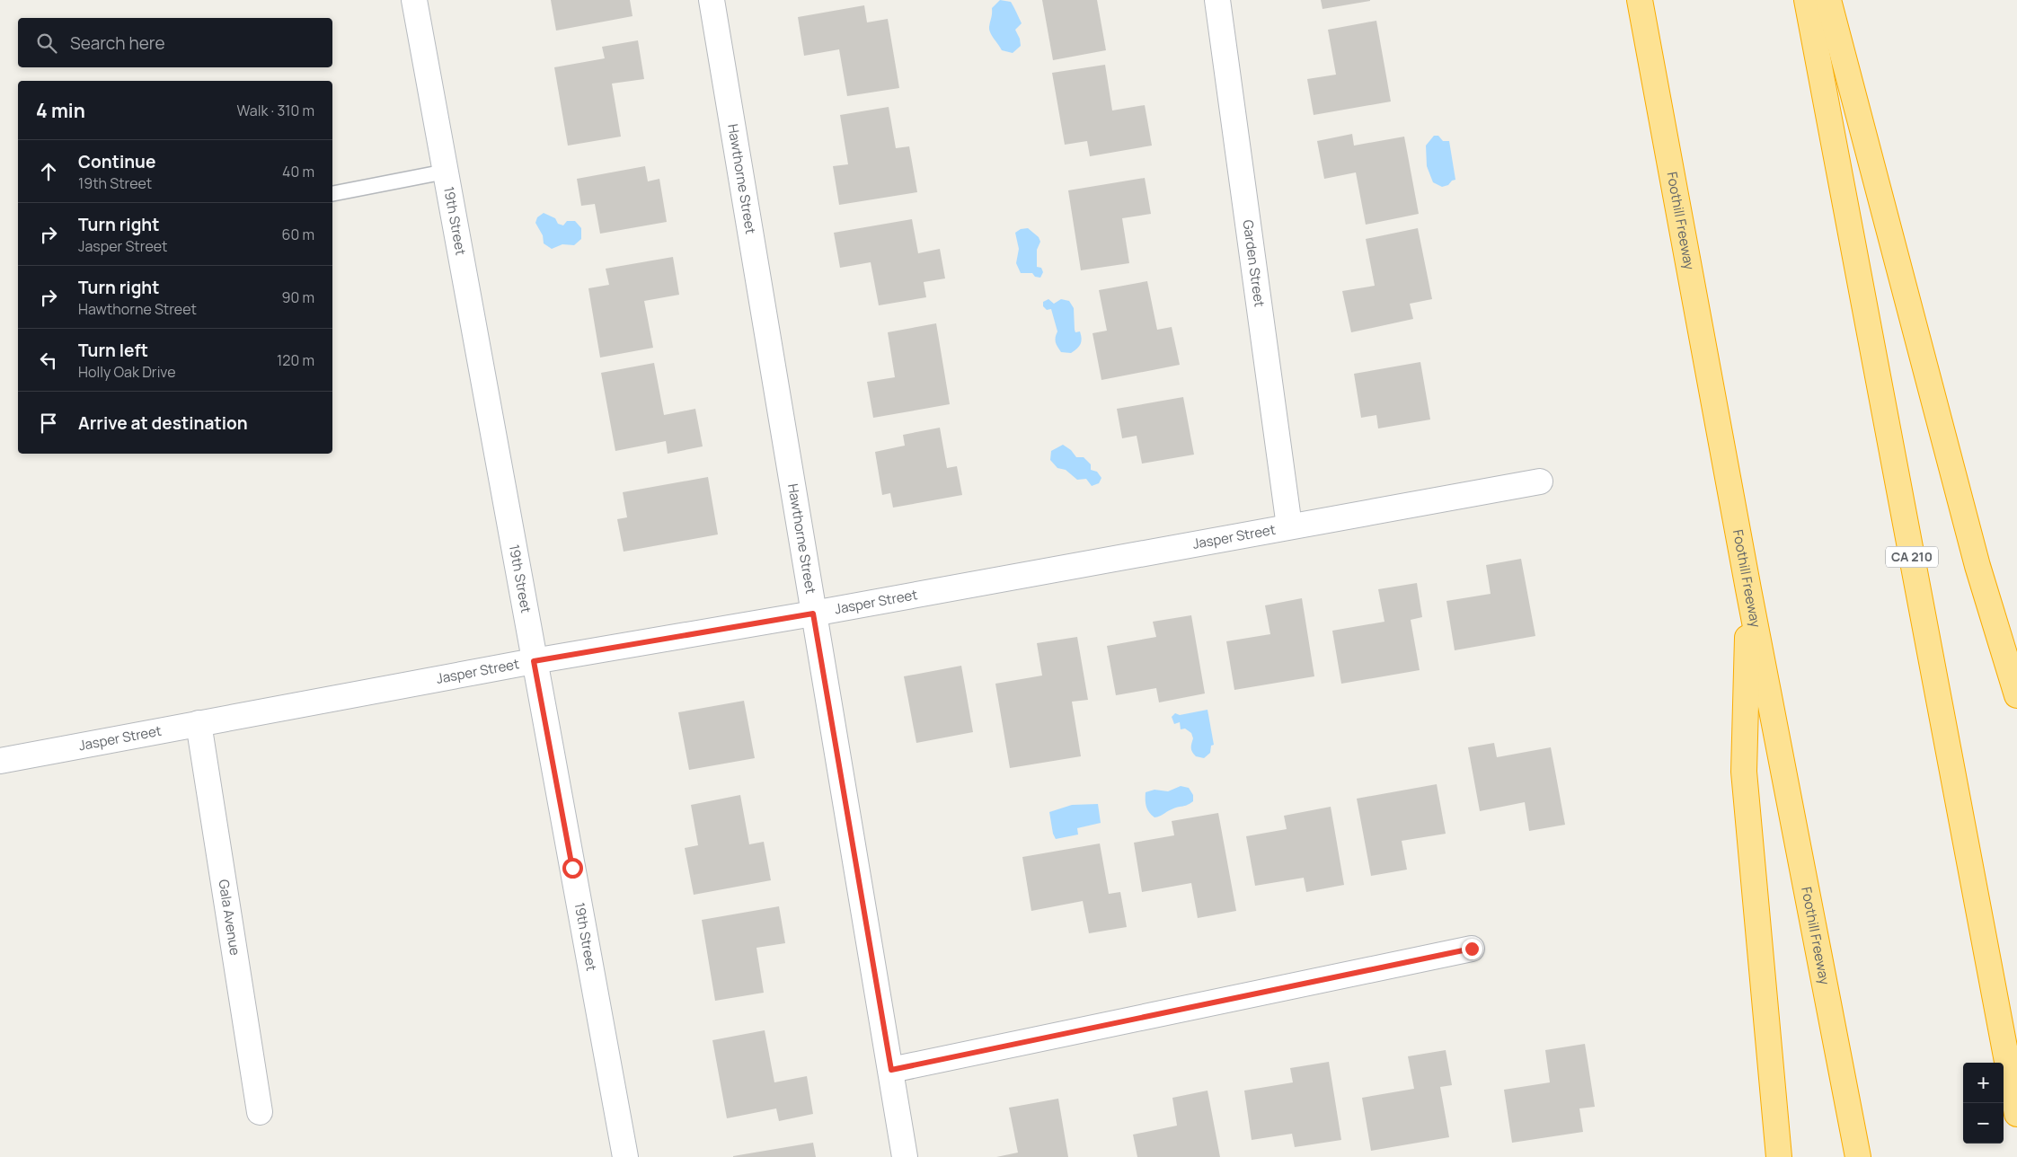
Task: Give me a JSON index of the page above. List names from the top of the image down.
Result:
{
  "streets": {
    "highway": ["Foothill Freeway", "CA 210"],
    "street": [
      "Hawthorne Street",
      "19th Street",
      "Garden Street",
      "Jasper Street",
      "Gala Avenue"
    ]
  },
  "crossings": [
    ["Hawthorne Street", "Jasper Street"],
    ["19th Street", "Jasper Street"],
    ["Garden Street", "Jasper Street"],
    ["Jasper Street", "Gala Avenue"]
  ],
  "page": {
    "search": "Search here",
    "heading": ["4 min", "Walk · 310 m"],
    "list": [
      ["Continue", "19th Street", "40 m"],
      ["Turn right", "Jasper Street", "60 m"],
      ["Turn right", "Hawthorne Street", "90 m"],
      ["Turn left", "Holly Oak Drive", "120 m"],
      "Arrive at destination"
    ],
    "map_buttons": ["+", "−"]
  }
}
